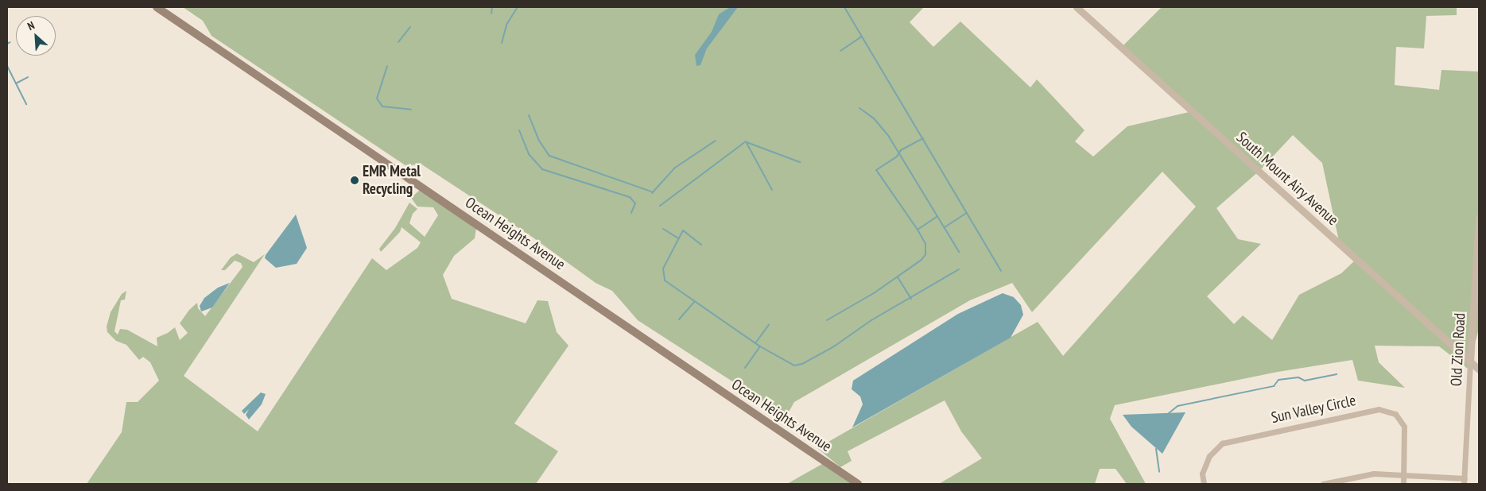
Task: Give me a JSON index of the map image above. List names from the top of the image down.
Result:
{
  "streets": {
    "main road": ["Ocean Heights Avenue"],
    "street": ["South Mount Airy Avenue", "Old Zion Road", "Sun Valley Circle"]
  },
  "crossings": [
    ["South Mount Airy Avenue", "Old Zion Road"]
  ],
  "places": ["EMR Metal Recycling"],
  "north": "top left"
}
